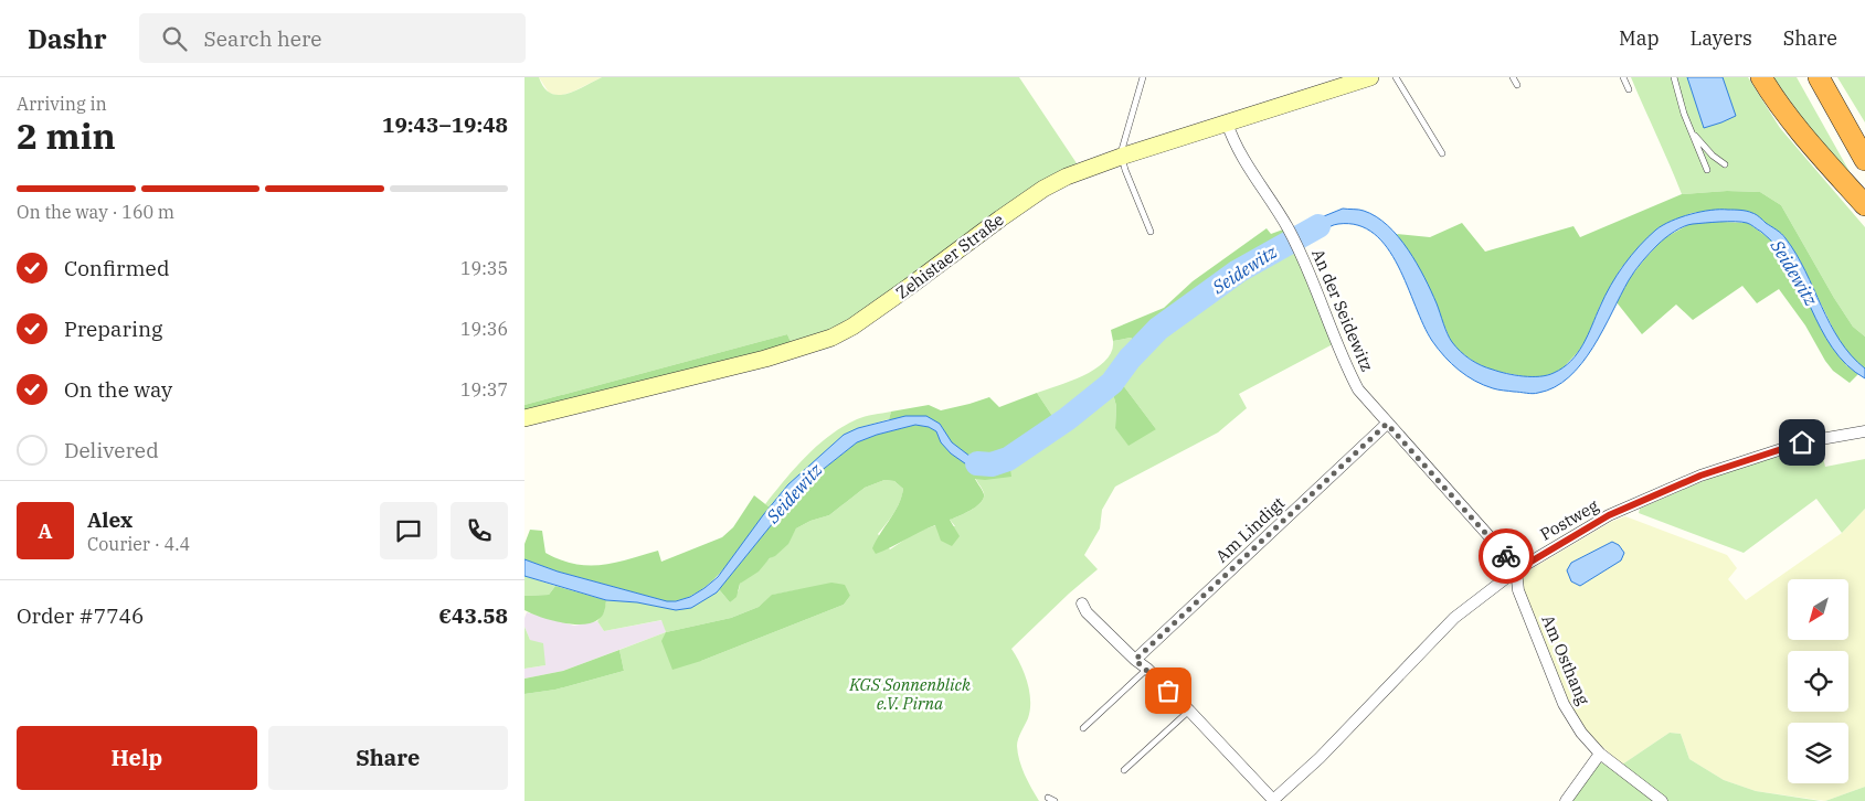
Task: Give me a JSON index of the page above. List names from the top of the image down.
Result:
{
  "streets": {
    "main road": ["Zehistaer Straße"],
    "street": [
      "An der Seidewitz",
      "Postweg",
      "Am Lindigt",
      "Am Osthang"
    ]
  },
  "crossings": [
    ["Zehistaer Straße", "An der Seidewitz"],
    ["An der Seidewitz", "Postweg"],
    ["An der Seidewitz", "Am Lindigt"],
    ["An der Seidewitz", "Am Osthang"],
    ["Postweg", "Am Osthang"]
  ],
  "water": ["Seidewitz"],
  "parks": ["KGS Sonnenblick e.V. Pirna"],
  "north": "bottom left",
  "page": {
    "header": "Dashr",
    "search": "Search here",
    "nav": ["Map", "Layers", "Share"],
    "heading": ["2 min", "Arriving in", "19:43–19:48"],
    "panel": [
      "Alex",
      "Courier · 4.4",
      "Order #7746",
      "€43.58"
    ],
    "bar": "On the way · 160 m",
    "list": [
      ["Confirmed", "19:35"],
      ["Preparing", "19:36"],
      ["On the way", "19:37"],
      "Delivered"
    ],
    "round": "A",
    "buttons": ["Help", "Share"]
  }
}
